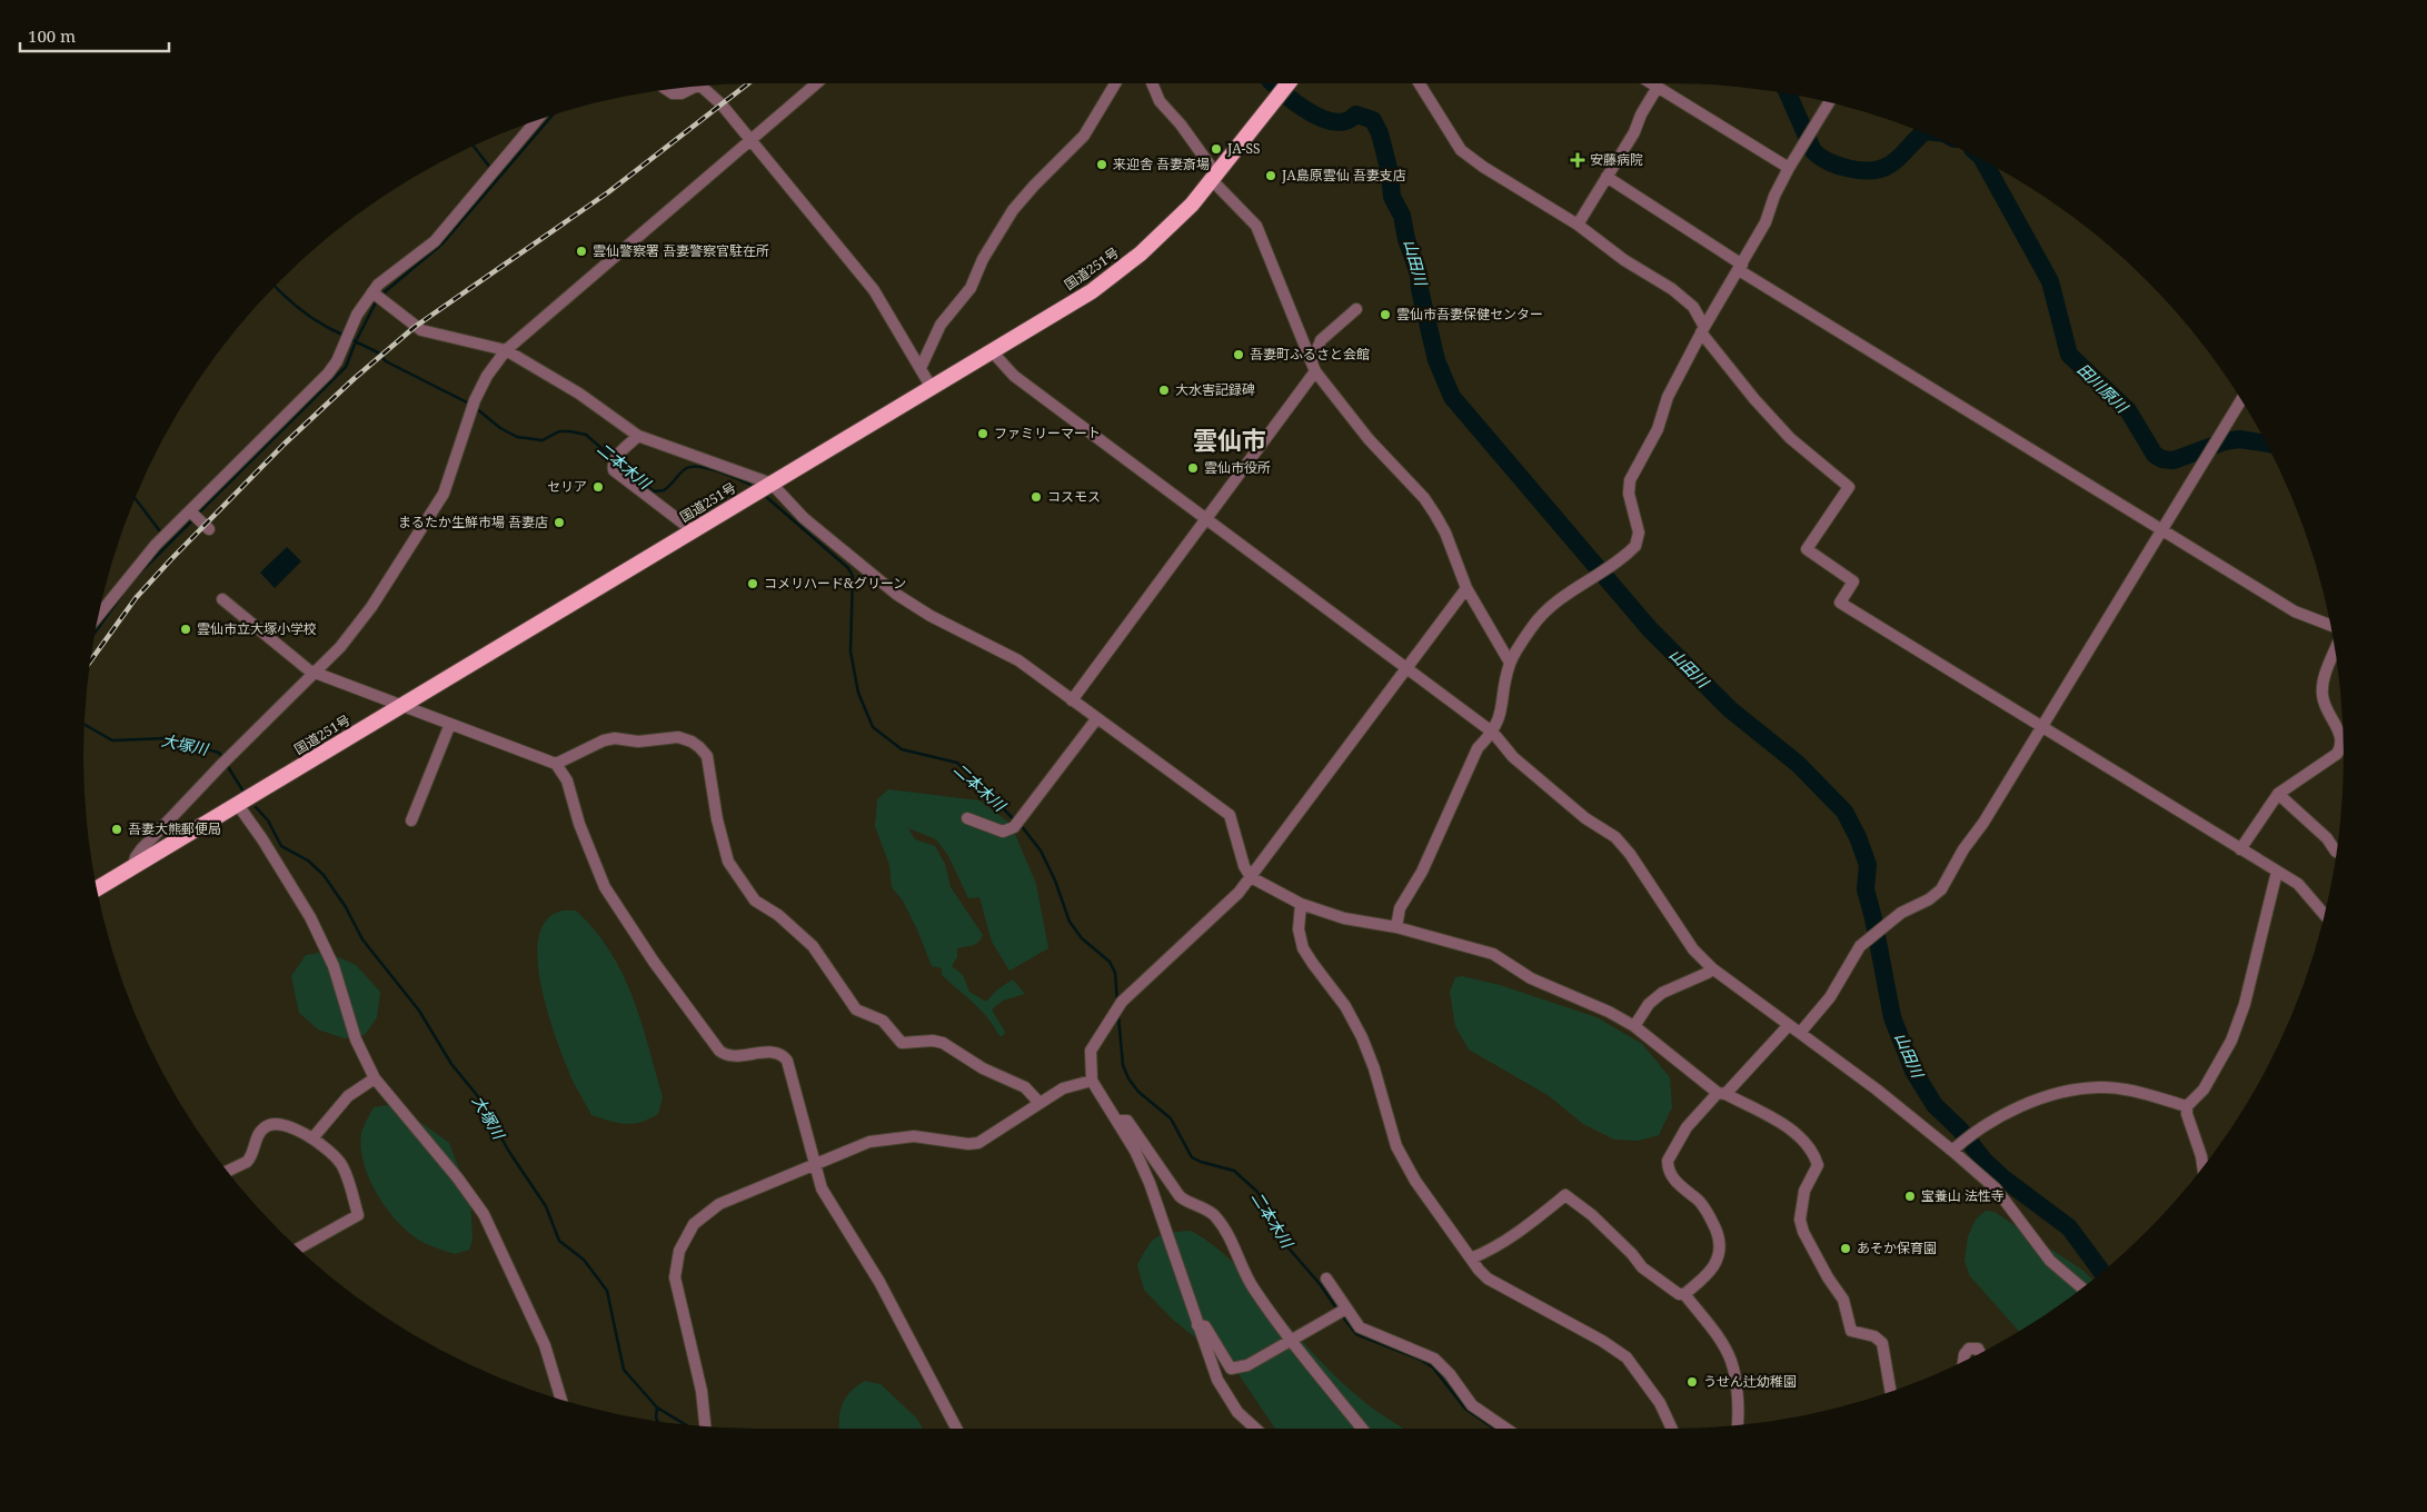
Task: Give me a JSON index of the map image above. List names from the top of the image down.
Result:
{
  "streets": {
    "highway": ["国道251号"]
  },
  "districts": ["雲仙市"],
  "water": [
    "山田川",
    "田川原川",
    "二本木川",
    "大塚川"
  ],
  "places": {
    "other": [
      "JA-SS",
      "来迎舎 吾妻斎場",
      "JA島原雲仙 吾妻支店",
      "雲仙警察署 吾妻警察官駐在所",
      "雲仙市吾妻保健センター",
      "吾妻町ふるさと会館",
      "大水害記録碑",
      "ファミリーマート",
      "雲仙市役所",
      "セリア",
      "コスモス",
      "まるたか生鮮市場 吾妻店",
      "コメリハード&グリーン",
      "雲仙市立大塚小学校",
      "吾妻大熊郵便局",
      "宝養山 法性寺",
      "あそか保育園",
      "うせん辻幼稚園"
    ],
    "health": ["安藤病院"]
  },
  "scale_bar": "100 m"
}
